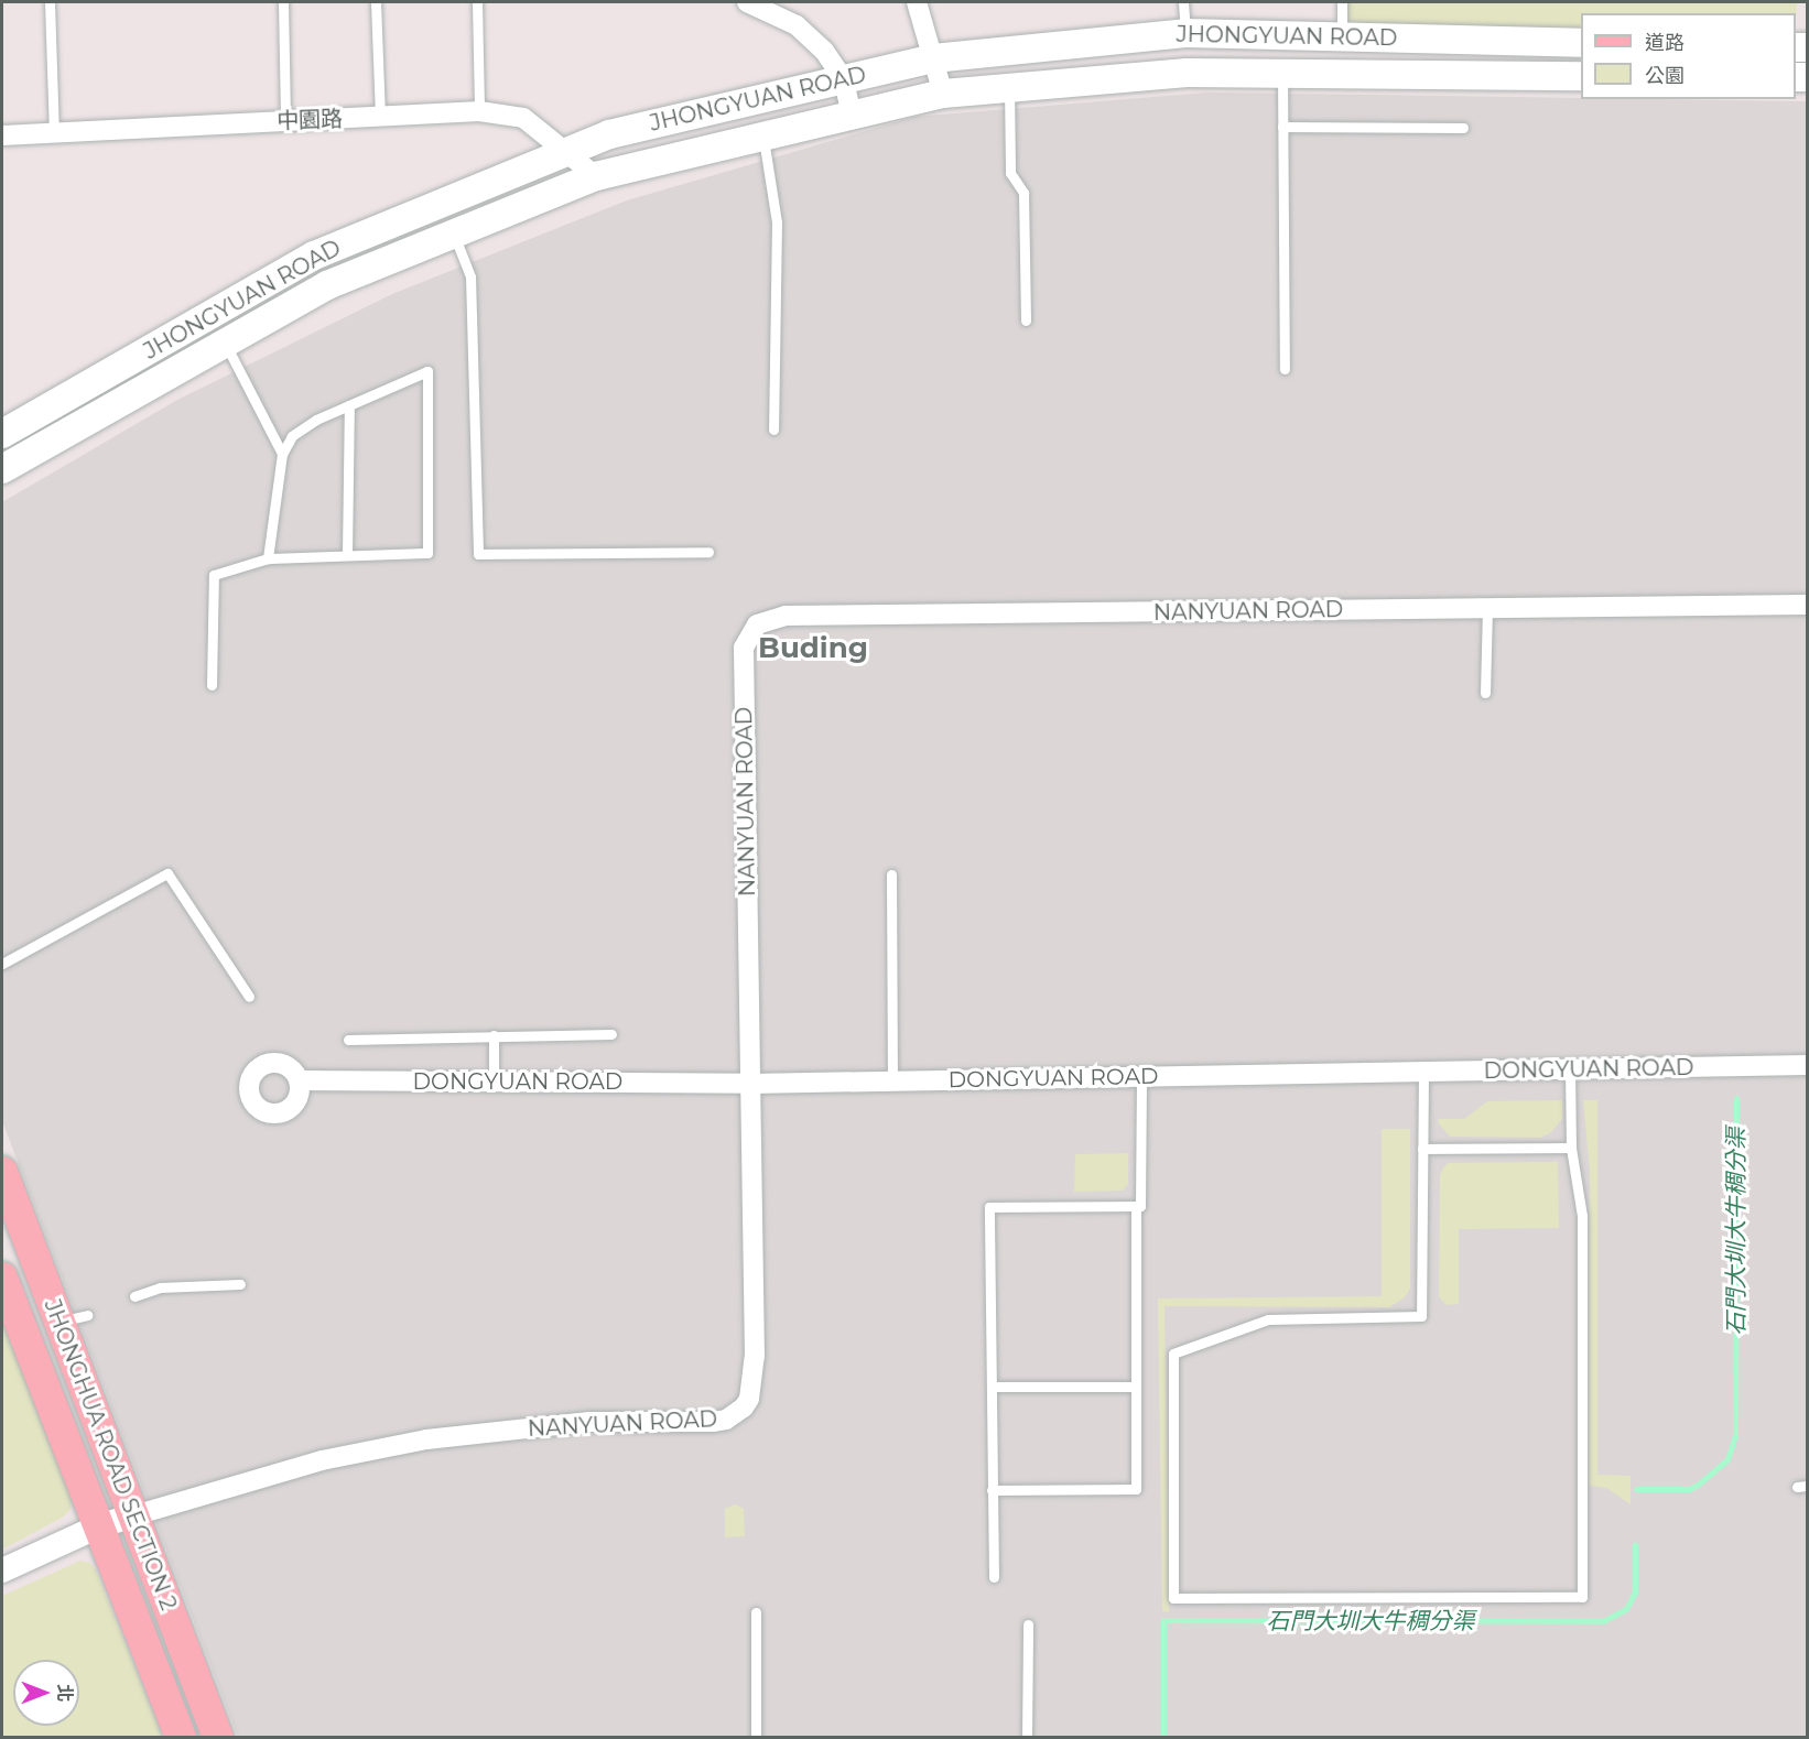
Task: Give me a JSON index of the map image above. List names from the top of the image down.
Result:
{
  "streets": {
    "main road": ["JHONGYUAN ROAD", "JHONGHUA ROAD SECTION 2"],
    "street": ["中園路", "NANYUAN ROAD", "DONGYUAN ROAD"]
  },
  "crossings": [
    ["JHONGYUAN ROAD", "中園路"],
    ["NANYUAN ROAD", "DONGYUAN ROAD"],
    ["NANYUAN ROAD", "JHONGHUA ROAD SECTION 2"]
  ],
  "districts": ["Buding"],
  "water": ["石門大圳大牛稠分渠"],
  "legend": ["道路", "公園"],
  "north": "right"
}
